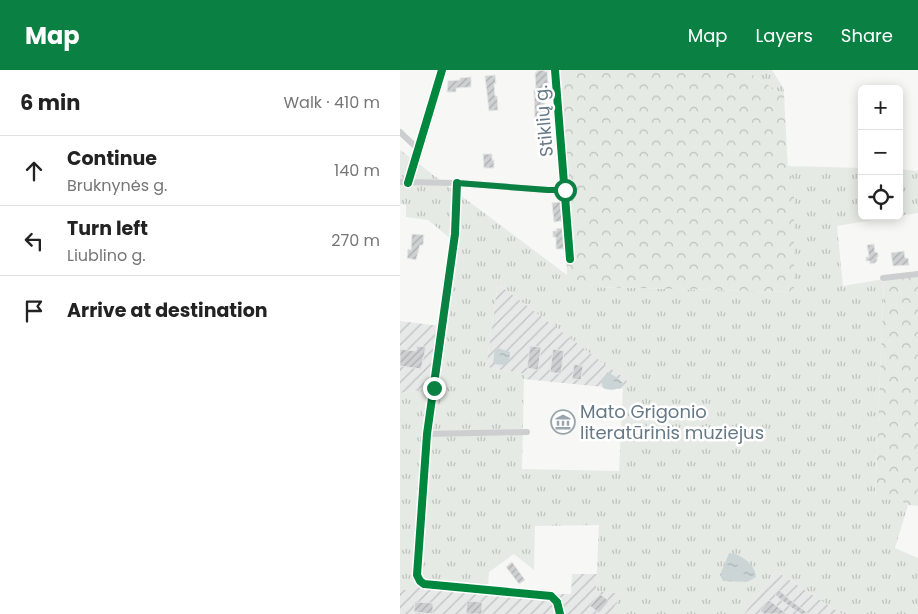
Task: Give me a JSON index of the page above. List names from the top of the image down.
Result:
{
  "streets": {
    "street": ["Stiklių g."]
  },
  "places": {
    "museum": ["Mato Grigonio literatūrinis muziejus"]
  },
  "page": {
    "header": "Map",
    "nav": ["Map", "Layers", "Share"],
    "heading": ["6 min", "Walk · 410 m"],
    "map_buttons": ["+", "−"],
    "list": [
      ["Continue", "Bruknynės g.", "140 m"],
      ["Turn left", "Liublino g.", "270 m"],
      "Arrive at destination"
    ]
  }
}
